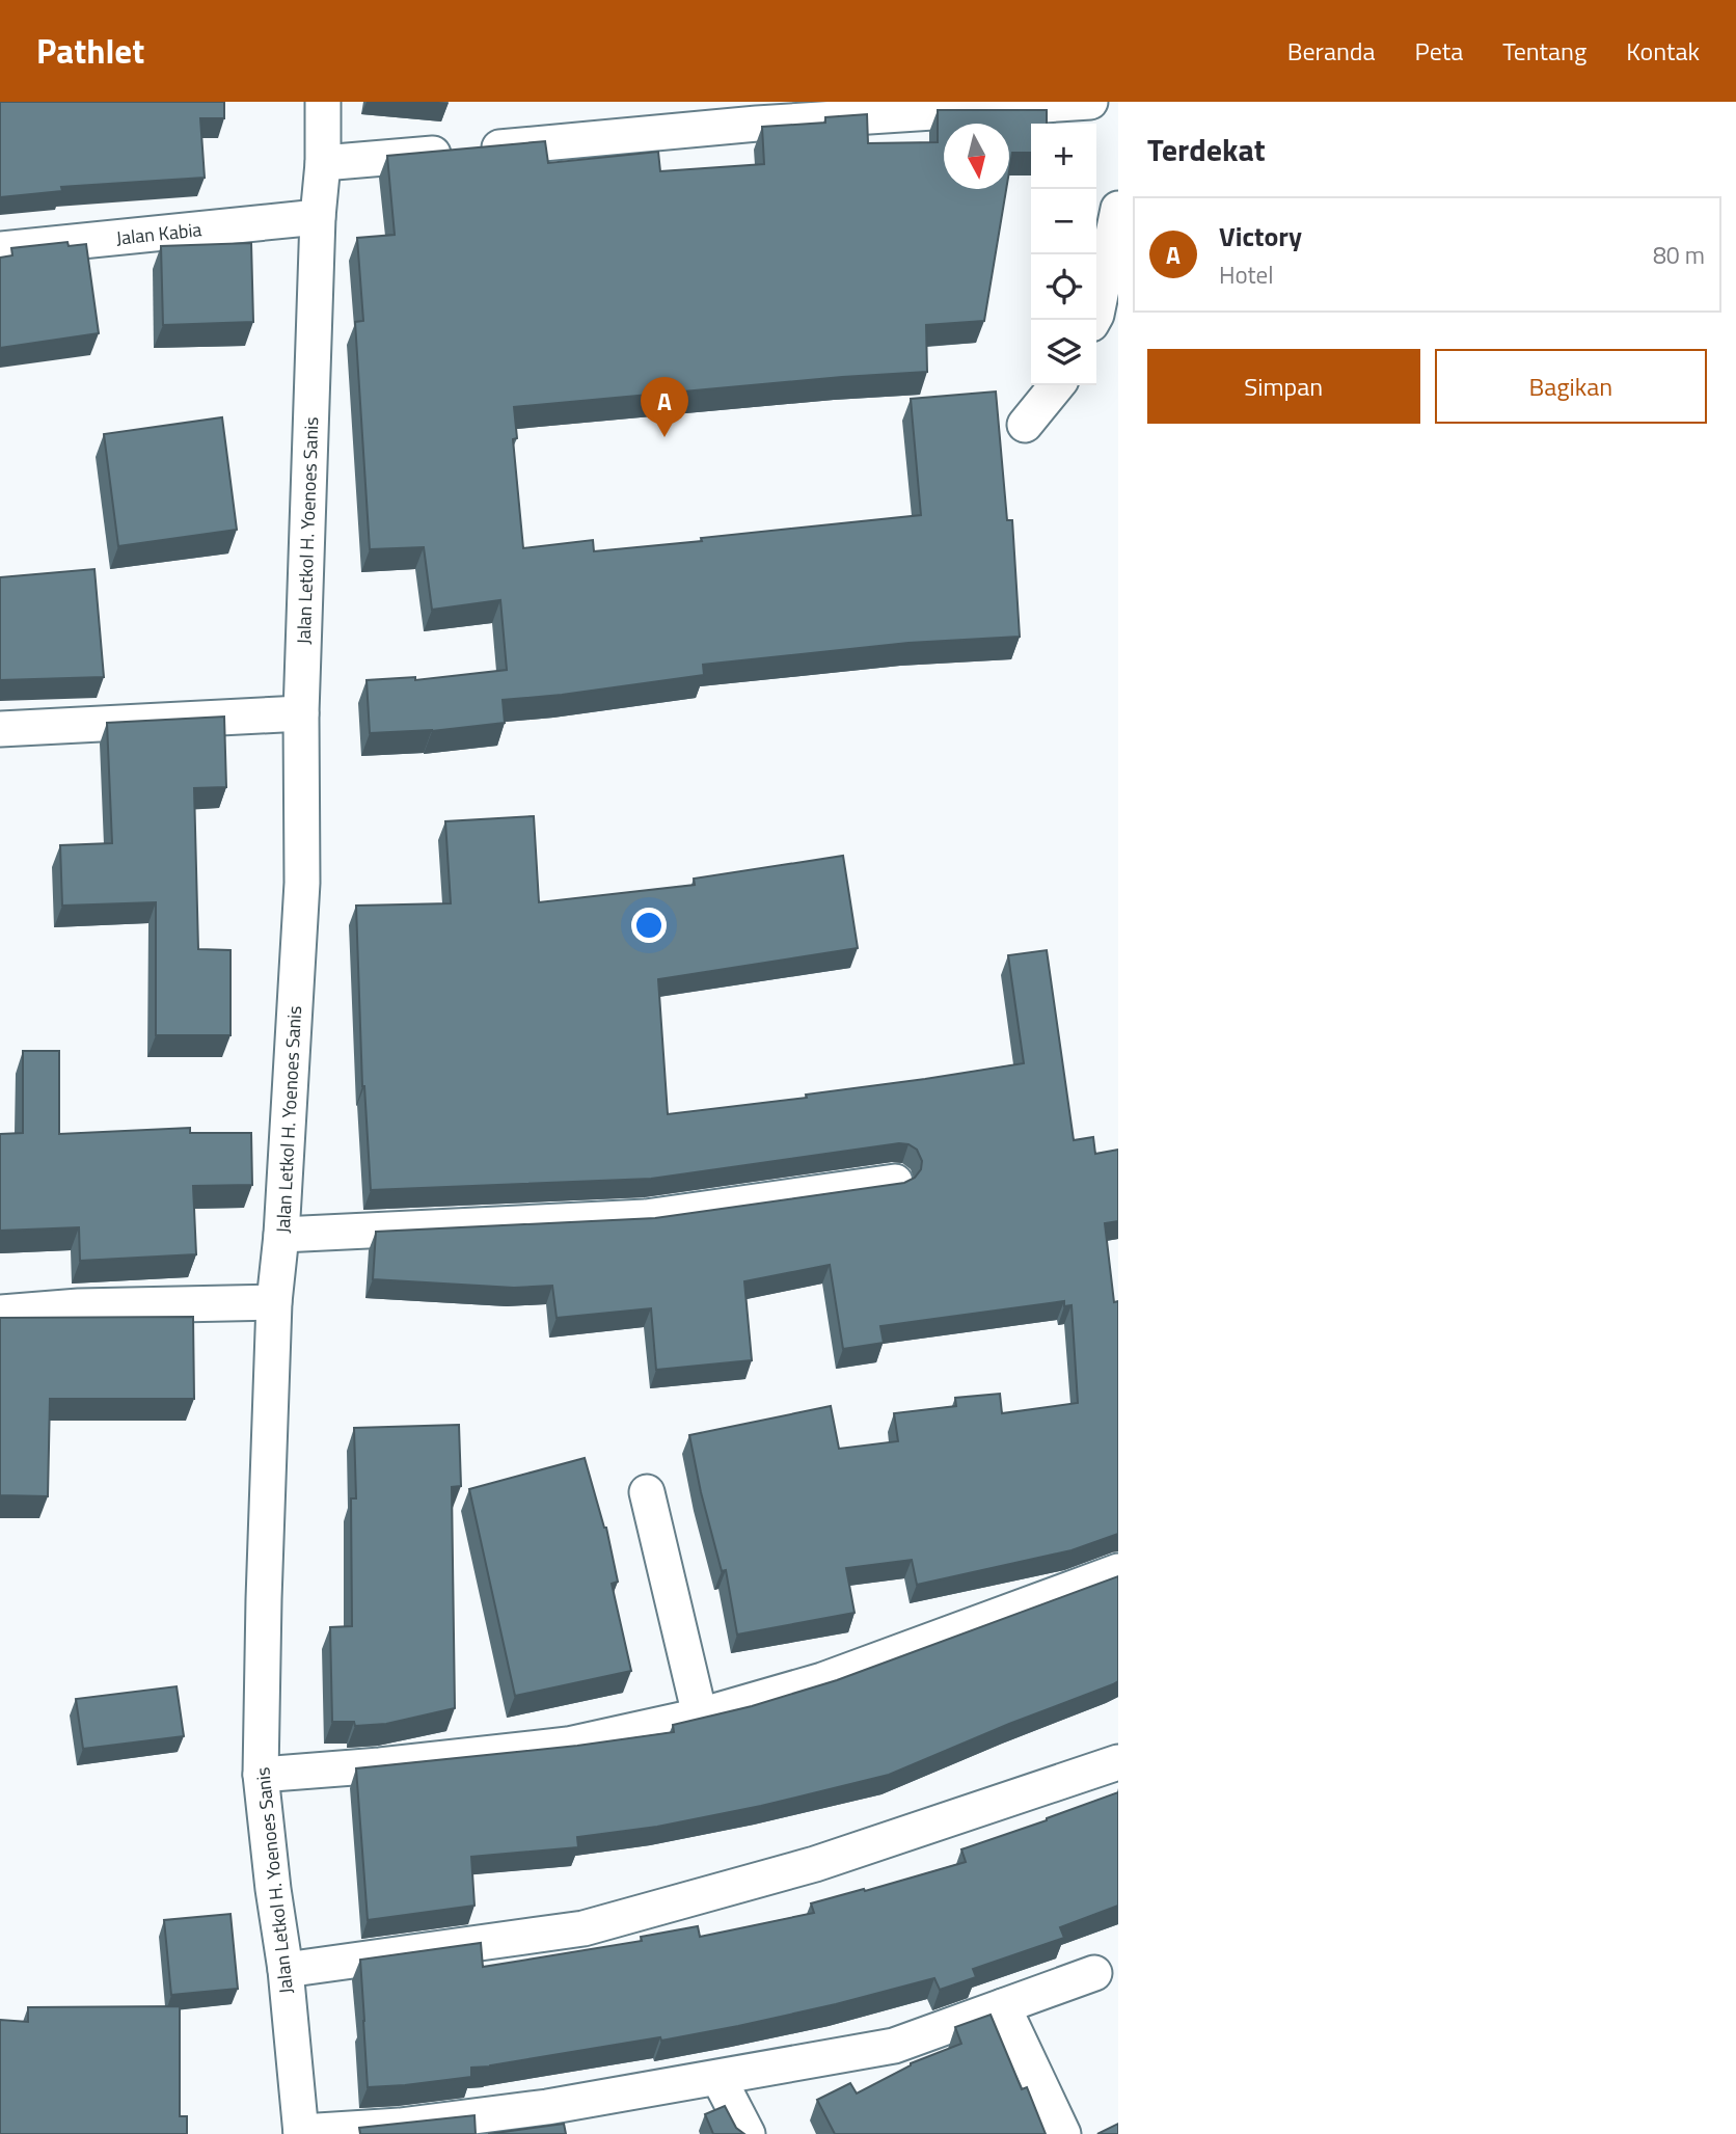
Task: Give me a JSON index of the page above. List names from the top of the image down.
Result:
{
  "streets": {
    "street": ["Jalan Kabia", "Jalan Letkol H. Yoenoes Sanis"]
  },
  "crossings": [
    ["Jalan Kabia", "Jalan Letkol H. Yoenoes Sanis"]
  ],
  "north": "bottom",
  "page": {
    "header": "Pathlet",
    "nav": [
      "Beranda",
      "Peta",
      "Tentang",
      "Kontak"
    ],
    "heading": "Terdekat",
    "map_buttons": ["+", "−"],
    "list": [
      {
        "mark": "A",
        "name": "Victory",
        "note": "Hotel",
        "value": "80 m"
      }
    ],
    "buttons": ["Simpan", "Bagikan"],
    "pins": "A"
  }
}
